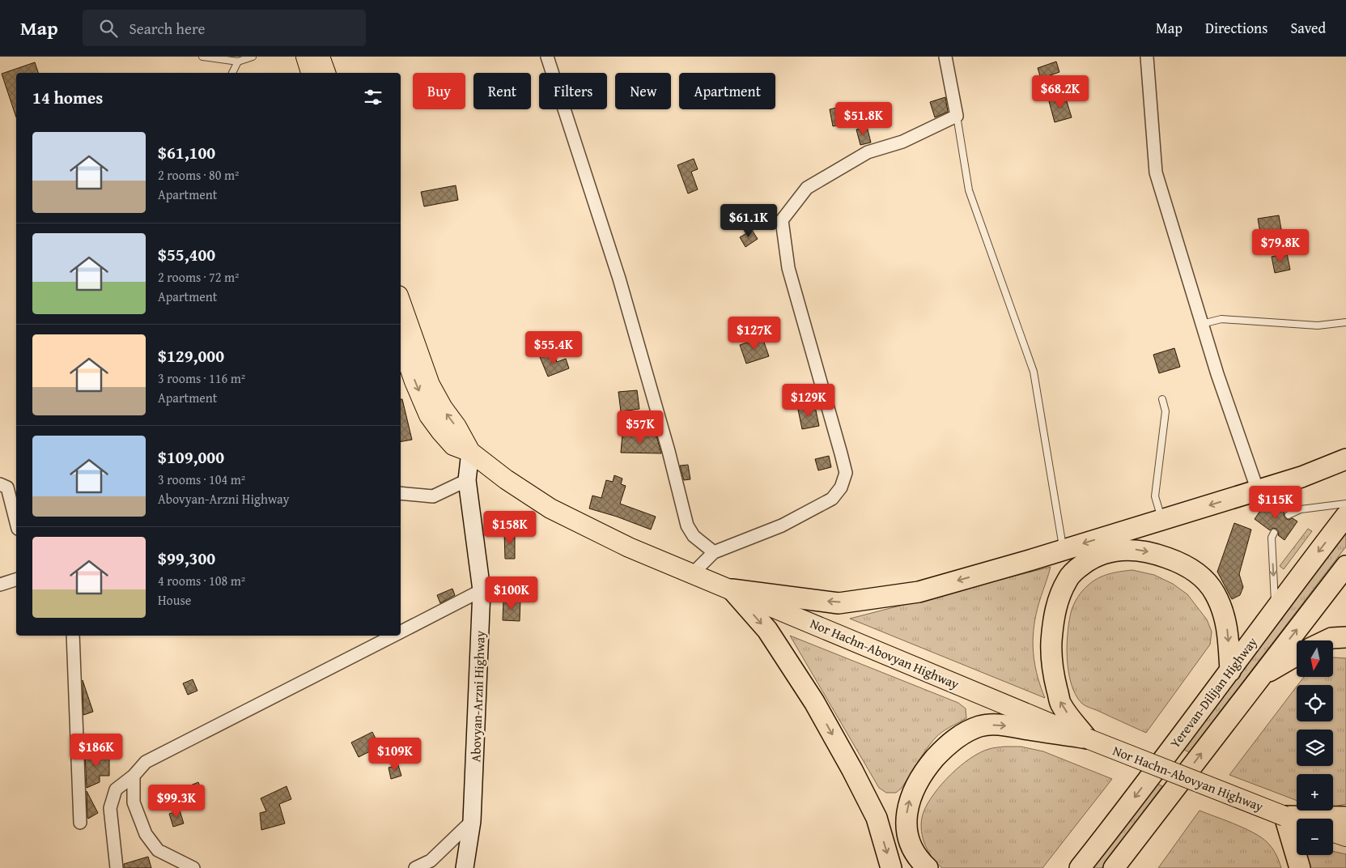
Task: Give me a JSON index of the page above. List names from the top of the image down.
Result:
{
  "streets": {
    "highway": ["Yerevan-Dilijan Highway"],
    "main road": ["Nor Hachn-Abovyan Highway", "Abovyan-Arzni Highway"]
  },
  "crossings": [
    ["Nor Hachn-Abovyan Highway", "Abovyan-Arzni Highway"]
  ],
  "north": "bottom",
  "page": {
    "header": "Map",
    "search": "Search here",
    "nav": ["Map", "Directions", "Saved"],
    "chip": [
      "Buy",
      "Rent",
      "Filters",
      "New",
      "Apartment"
    ],
    "heading": "14 homes",
    "price": [
      "$68.2K",
      "$51.8K",
      "$61.1K",
      "$79.8K",
      "$127K",
      "$55.4K",
      "$129K",
      "$57K",
      "$115K",
      "$158K",
      "$100K",
      "$186K",
      "$109K",
      "$99.3K"
    ],
    "list": [
      {
        "name": "$61,100",
        "note": "2 rooms · 80 m² · Apartment"
      },
      {
        "name": "$55,400",
        "note": "2 rooms · 72 m² · Apartment"
      },
      {
        "name": "$129,000",
        "note": "3 rooms · 116 m² · Apartment"
      },
      {
        "name": "$109,000",
        "note": "3 rooms · 104 m² · Abovyan-Arzni Highway"
      },
      {
        "name": "$99,300",
        "note": "4 rooms · 108 m² · House"
      }
    ],
    "map_buttons": ["+", "−"]
  }
}
